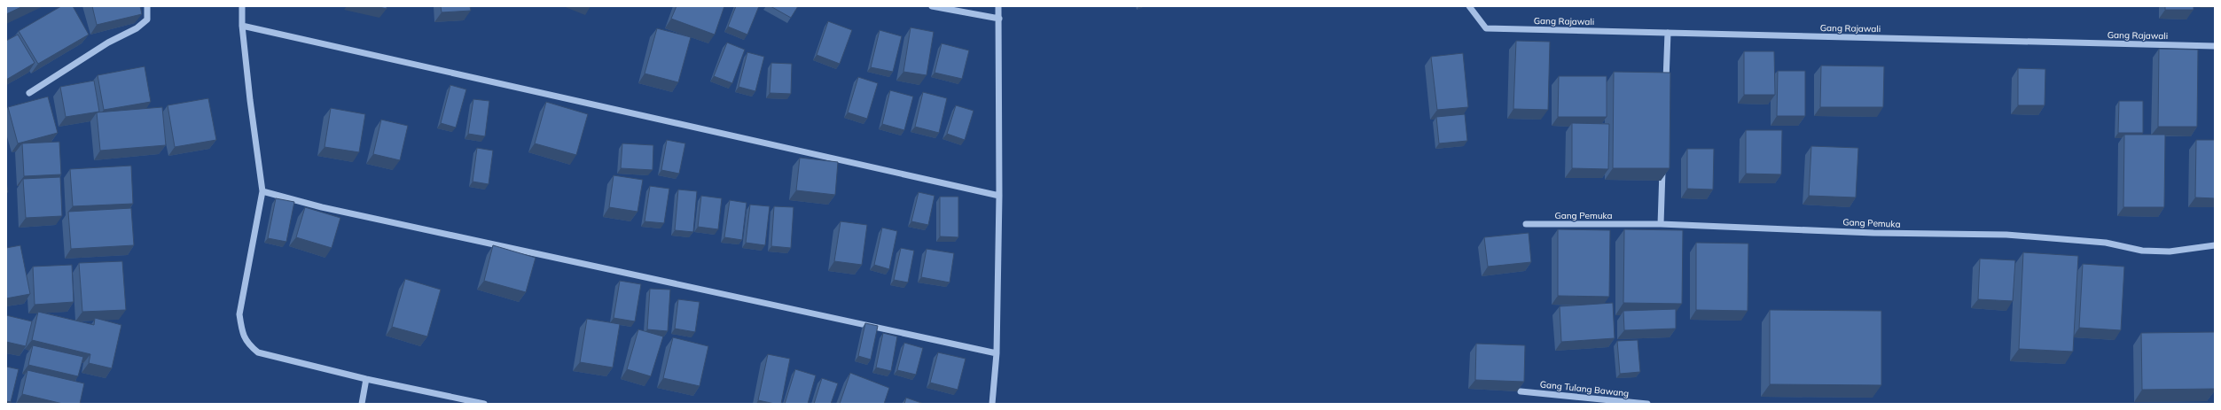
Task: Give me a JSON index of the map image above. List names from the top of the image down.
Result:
{
  "streets": {
    "street": ["Gang Rajawali", "Gang Pemuka", "Gang Tulang Bawang"]
  }
}
